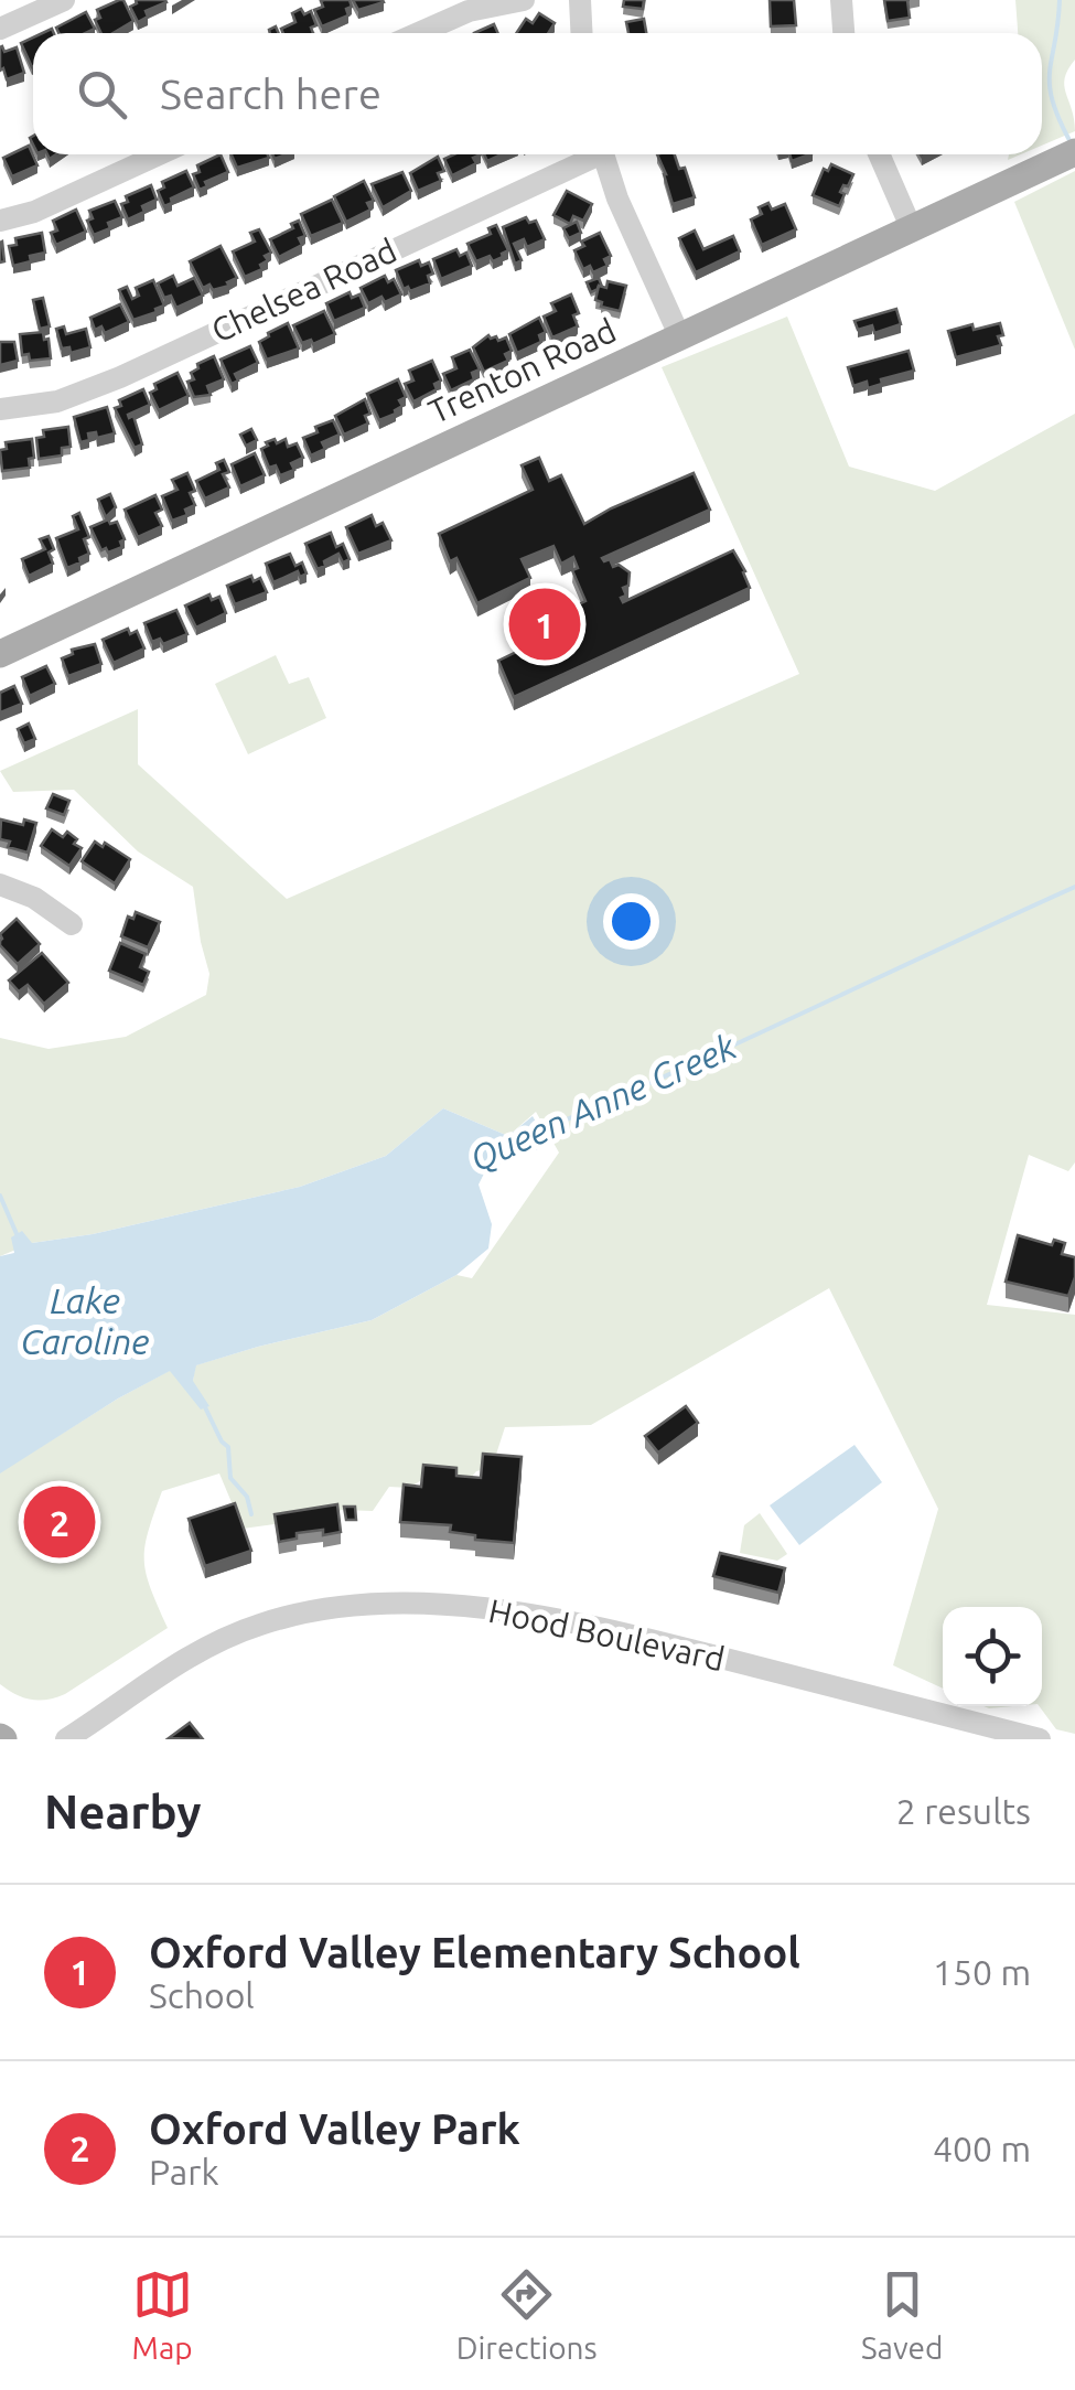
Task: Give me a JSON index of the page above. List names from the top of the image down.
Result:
{
  "streets": {
    "main road": ["Trenton Road"],
    "street": ["Chelsea Road", "Hood Boulevard"]
  },
  "water": ["Queen Anne Creek", "Lake Caroline"],
  "page": {
    "search": "Search here",
    "pins": ["1", "2"],
    "heading": ["Nearby", "2 results"],
    "list": [
      {
        "mark": "1",
        "name": "Oxford Valley Elementary School",
        "note": "School",
        "value": "150 m"
      },
      {
        "mark": "2",
        "name": "Oxford Valley Park",
        "note": "Park",
        "value": "400 m"
      }
    ],
    "nav": ["Map", "Directions", "Saved"]
  }
}
